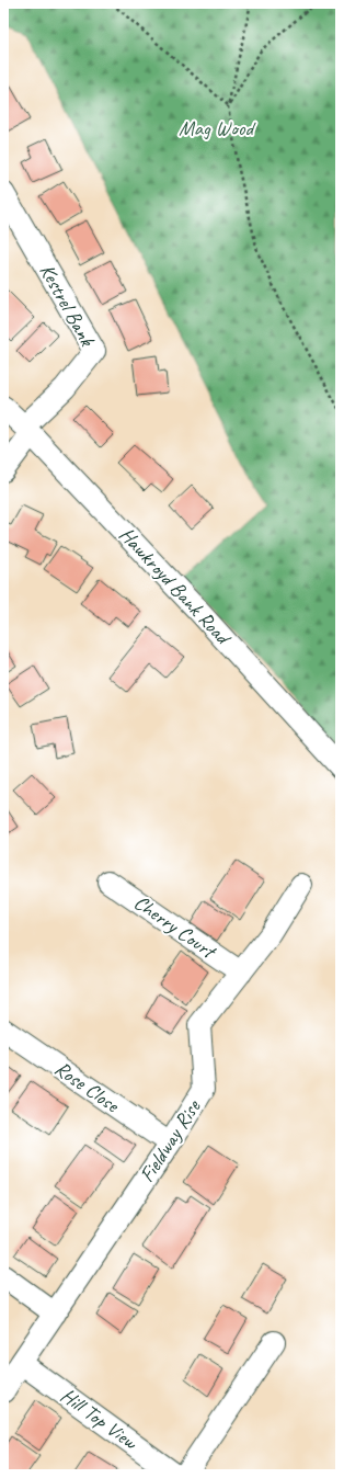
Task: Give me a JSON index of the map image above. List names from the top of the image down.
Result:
{
  "streets": {
    "street": [
      "Kestrel Bank",
      "Hawkroyd Bank Road",
      "Cherry Court",
      "Rose Close",
      "Fieldway Rise",
      "Hill Top View"
    ]
  },
  "crossings": [
    ["Kestrel Bank", "Hawkroyd Bank Road"],
    ["Cherry Court", "Fieldway Rise"],
    ["Rose Close", "Fieldway Rise"],
    ["Fieldway Rise", "Hill Top View"]
  ],
  "parks": ["Mag Wood"]
}
